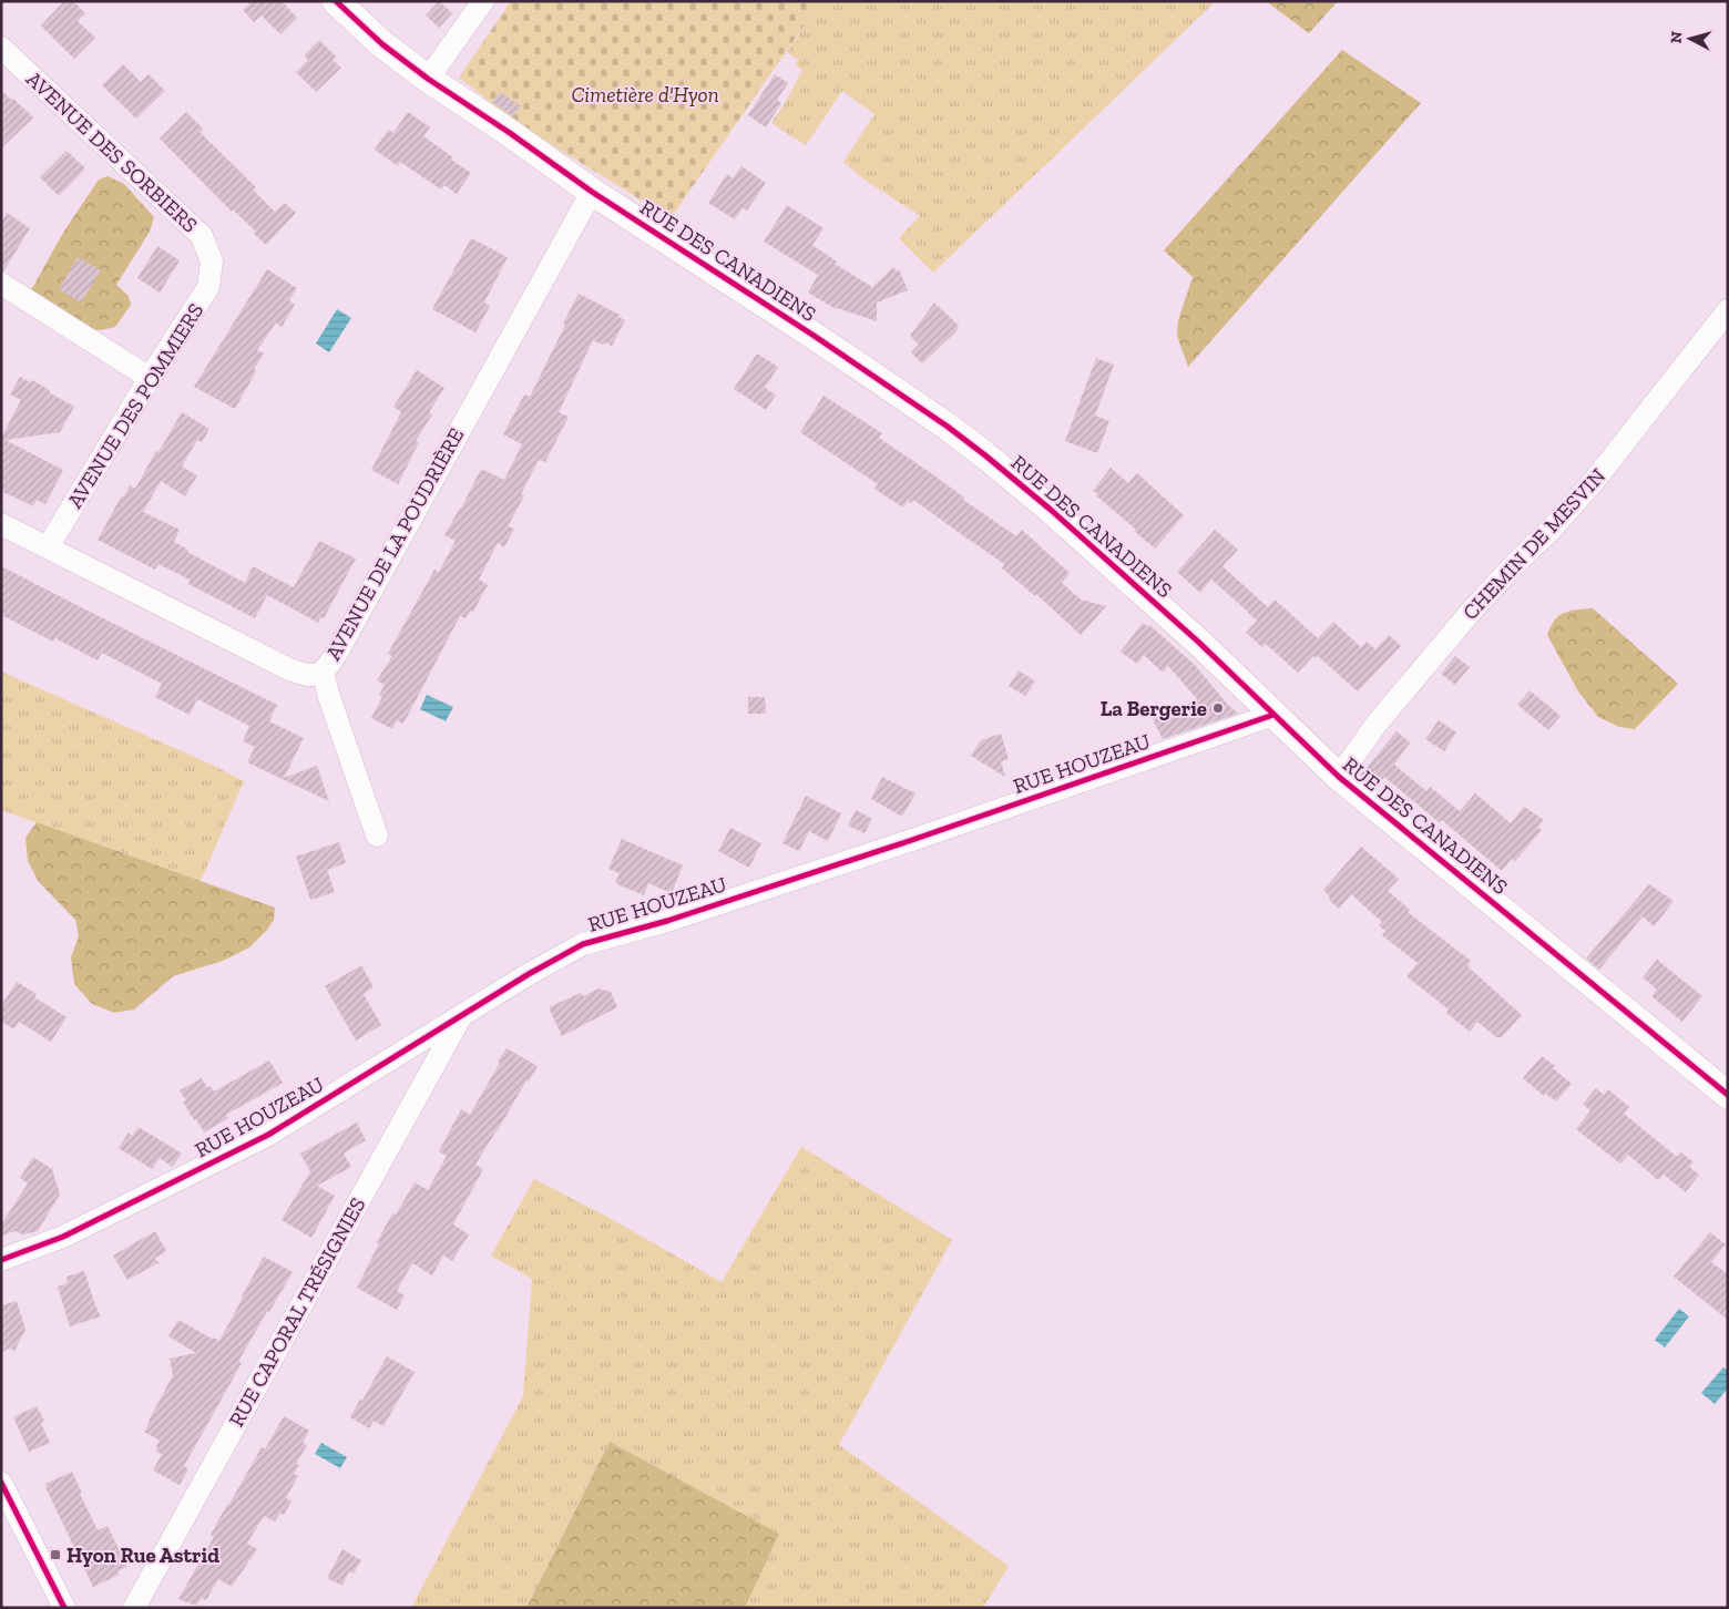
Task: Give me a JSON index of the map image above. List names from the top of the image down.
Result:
{
  "streets": {
    "street": [
      "AVENUE DES SORBIERS",
      "RUE DES CANADIENS",
      "AVENUE DES POMMIERS",
      "AVENUE DE LA POUDRIÈRE",
      "CHEMIN DE MESVIN",
      "RUE HOUZEAU",
      "RUE CAPORAL TRÉSIGNIES"
    ]
  },
  "crossings": [
    ["AVENUE DES SORBIERS", "AVENUE DES POMMIERS"],
    ["RUE DES CANADIENS", "AVENUE DE LA POUDRIÈRE"],
    ["RUE DES CANADIENS", "CHEMIN DE MESVIN"],
    ["RUE DES CANADIENS", "RUE HOUZEAU"],
    ["AVENUE DES POMMIERS", "AVENUE DE LA POUDRIÈRE"],
    ["RUE HOUZEAU", "RUE CAPORAL TRÉSIGNIES"]
  ],
  "parks": ["Cimetière d'Hyon"],
  "places": {
    "other": ["La Bergerie"],
    "transit": ["Hyon Rue Astrid"]
  },
  "north": "left"
}
